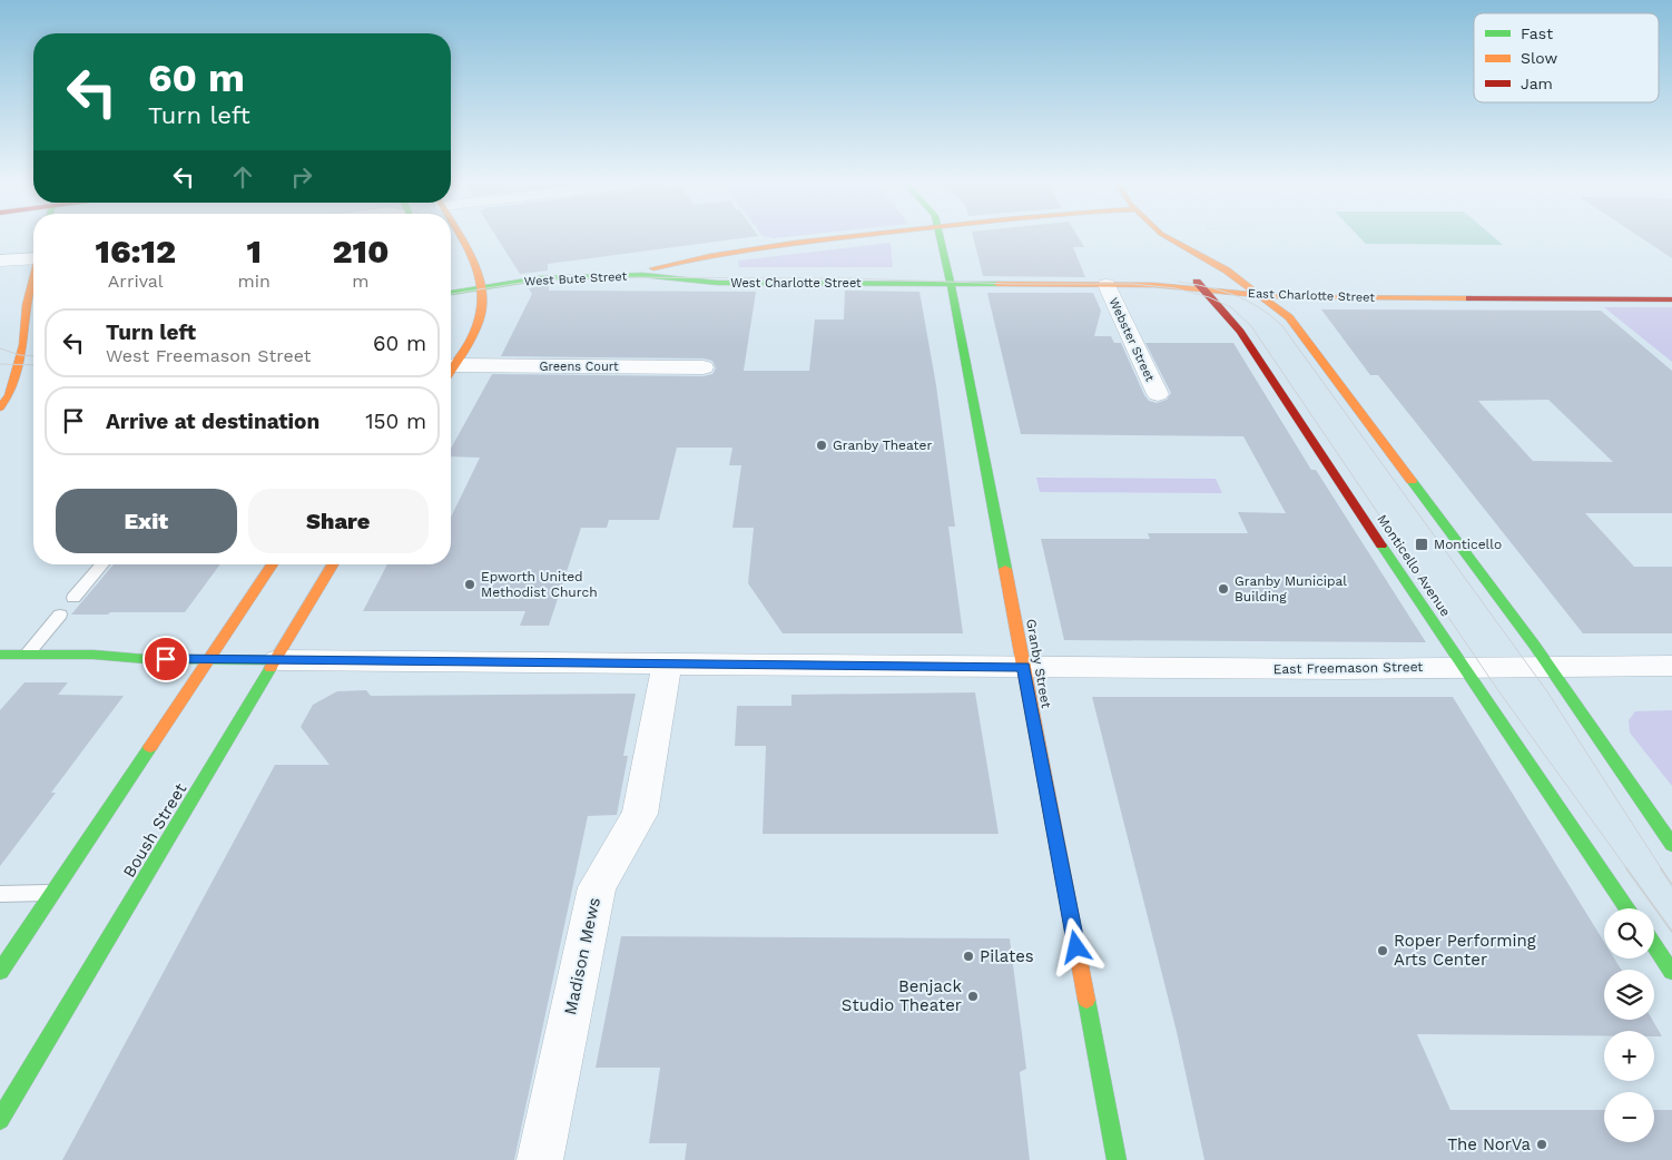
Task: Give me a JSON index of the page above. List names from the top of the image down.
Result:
{
  "streets": {
    "street": [
      "West Bute Street",
      "West Charlotte Street",
      "East Charlotte Street",
      "Webster Street",
      "Greens Court",
      "Monticello Avenue",
      "Granby Street",
      "East Freemason Street",
      "Boush Street",
      "Madison Mews"
    ]
  },
  "crossings": [
    ["West Bute Street", "West Charlotte Street"],
    ["West Charlotte Street", "East Charlotte Street"],
    ["West Charlotte Street", "Granby Street"],
    ["East Charlotte Street", "Webster Street"],
    ["East Charlotte Street", "Monticello Avenue"],
    ["East Charlotte Street", "Granby Street"],
    ["Monticello Avenue", "East Freemason Street"],
    ["Granby Street", "East Freemason Street"],
    ["East Freemason Street", "Boush Street"],
    ["East Freemason Street", "Madison Mews"]
  ],
  "places": {
    "other": [
      "Granby Theater",
      "Epworth United Methodist Church",
      "Granby Municipal Building",
      "Roper Performing Arts Center",
      "Pilates",
      "Benjack Studio Theater",
      "The NorVa"
    ],
    "transit": ["Monticello"]
  },
  "legend": ["Fast", "Slow", "Jam"],
  "page": {
    "turn": ["60 m", "Turn left"],
    "eta": [
      "16:12",
      "Arrival",
      "1",
      "min",
      "210",
      "m"
    ],
    "list": [
      {
        "name": "Turn left",
        "note": "West Freemason Street",
        "value": "60 m"
      },
      {
        "name": "Arrive at destination",
        "value": "150 m"
      }
    ],
    "buttons": ["Exit", "Share"],
    "map_buttons": ["+", "−"]
  }
}
